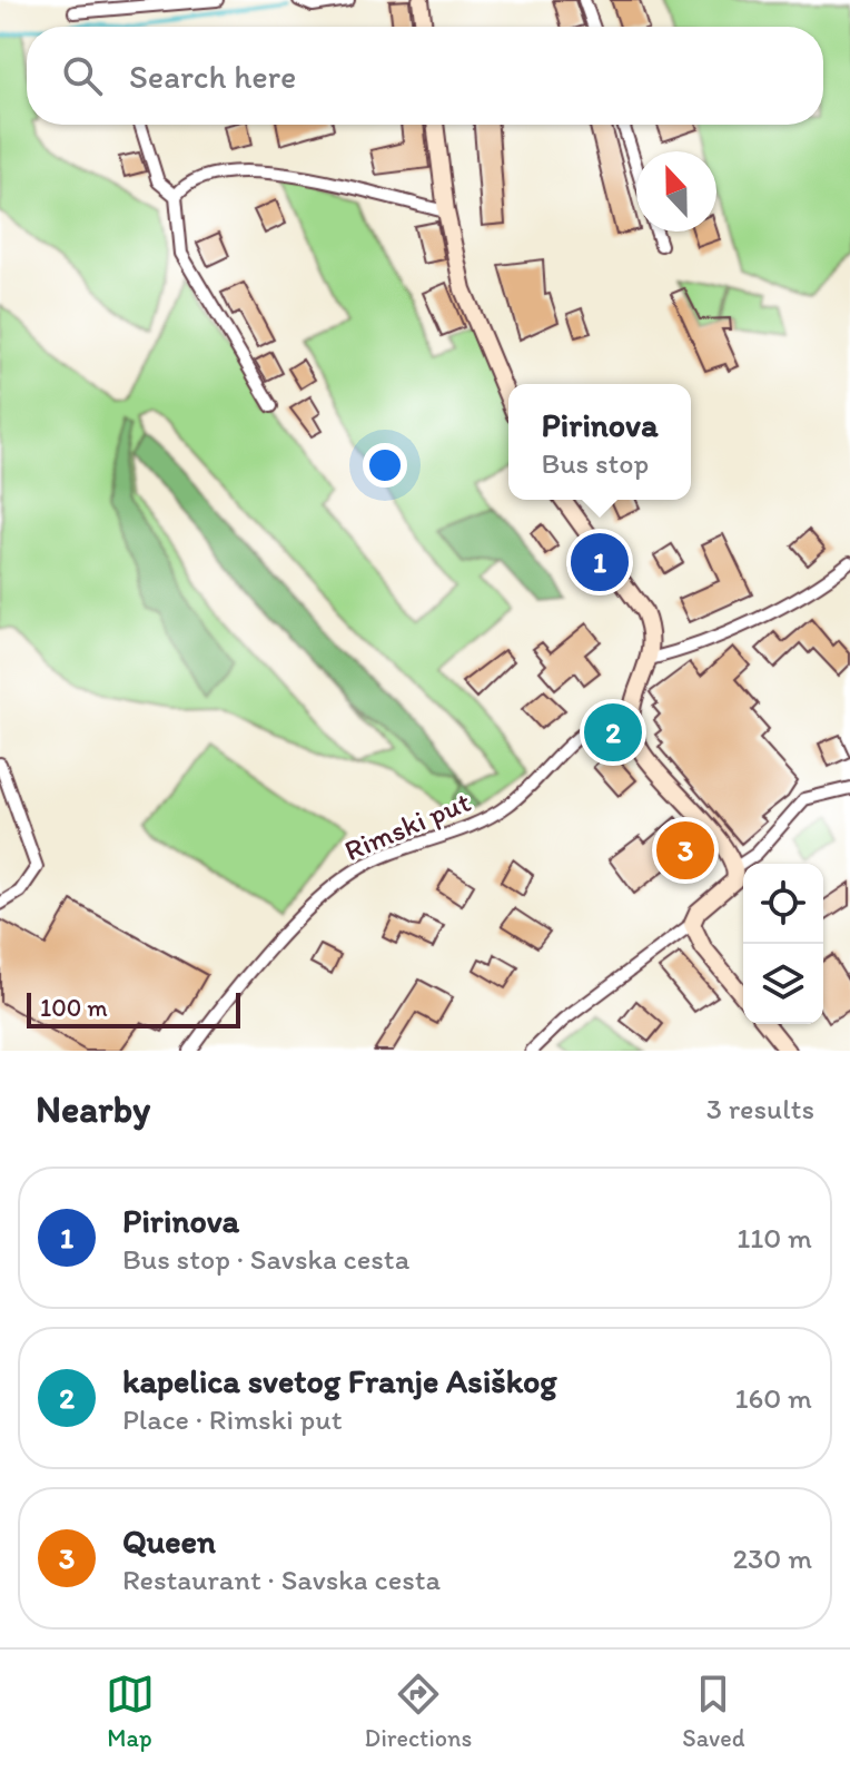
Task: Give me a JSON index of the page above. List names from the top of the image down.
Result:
{
  "streets": {
    "street": ["Rimski put"]
  },
  "scale_bar": "100 m",
  "north": "top",
  "page": {
    "search": "Search here",
    "popup": ["Pirinova", "Bus stop"],
    "pins": ["1", "2", "3"],
    "scale": "100 m",
    "heading": ["Nearby", "3 results"],
    "list": [
      {
        "mark": "1",
        "name": "Pirinova",
        "note": "Bus stop · Savska cesta",
        "value": "110 m"
      },
      {
        "mark": "2",
        "name": "kapelica svetog Franje Asiškog",
        "note": "Place · Rimski put",
        "value": "160 m"
      },
      {
        "mark": "3",
        "name": "Queen",
        "note": "Restaurant · Savska cesta",
        "value": "230 m"
      }
    ],
    "nav": ["Map", "Directions", "Saved"]
  }
}
